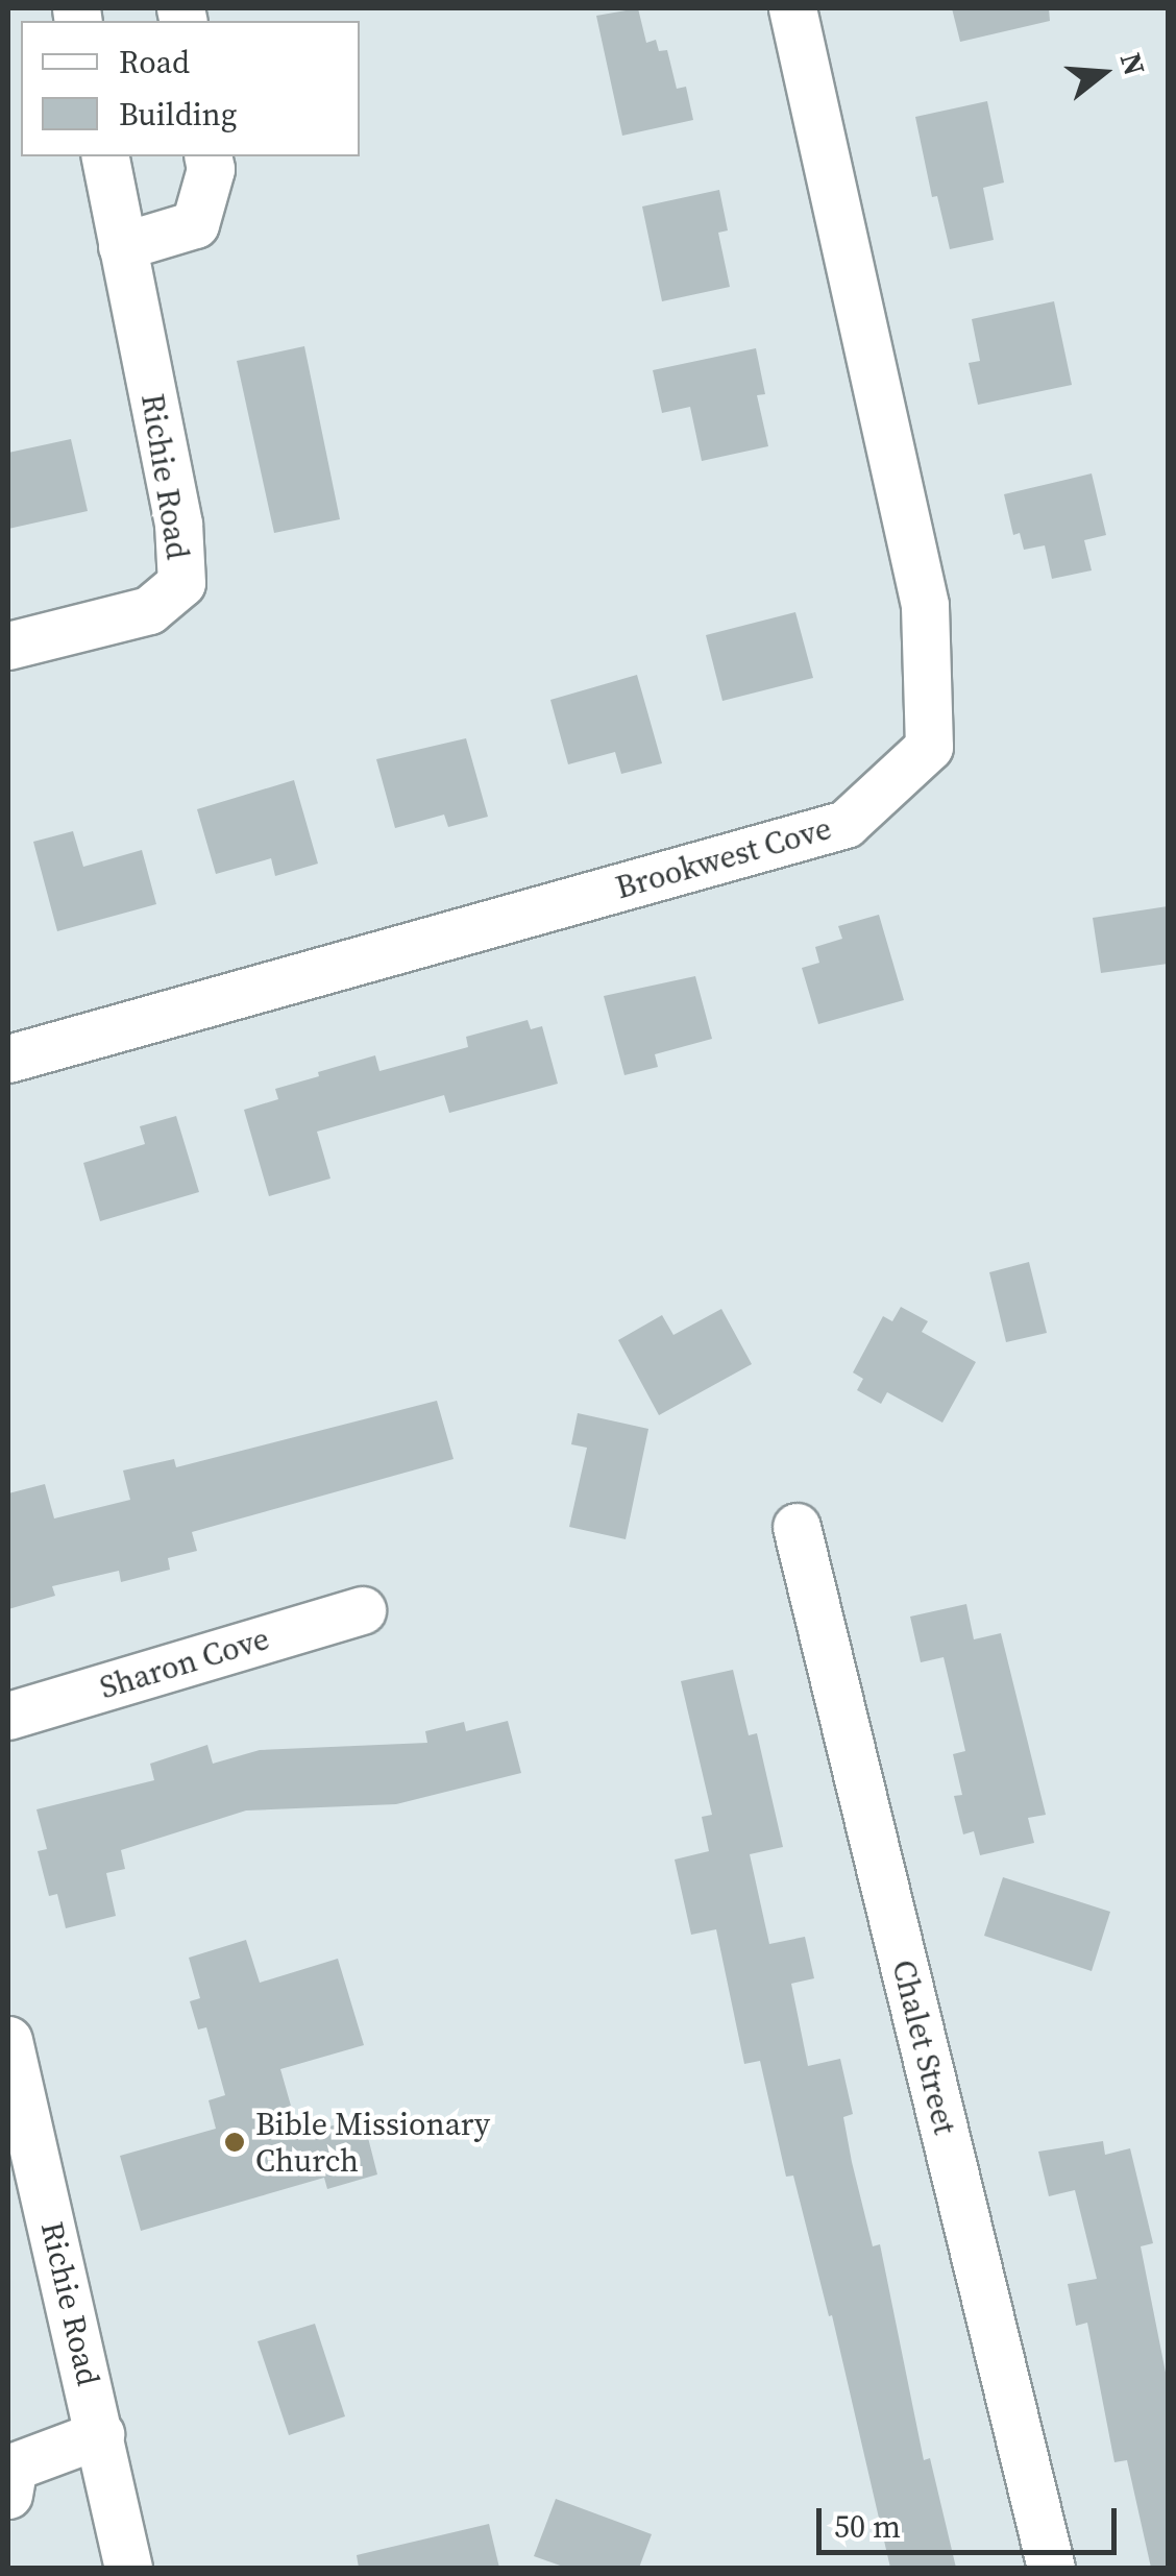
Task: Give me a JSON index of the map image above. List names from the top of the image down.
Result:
{
  "streets": {
    "street": [
      "Richie Road",
      "Brookwest Cove",
      "Sharon Cove",
      "Chalet Street"
    ]
  },
  "places": ["Bible Missionary Church"],
  "legend": ["Road", "Building"],
  "scale_bar": "50 m",
  "north": "right"
}
